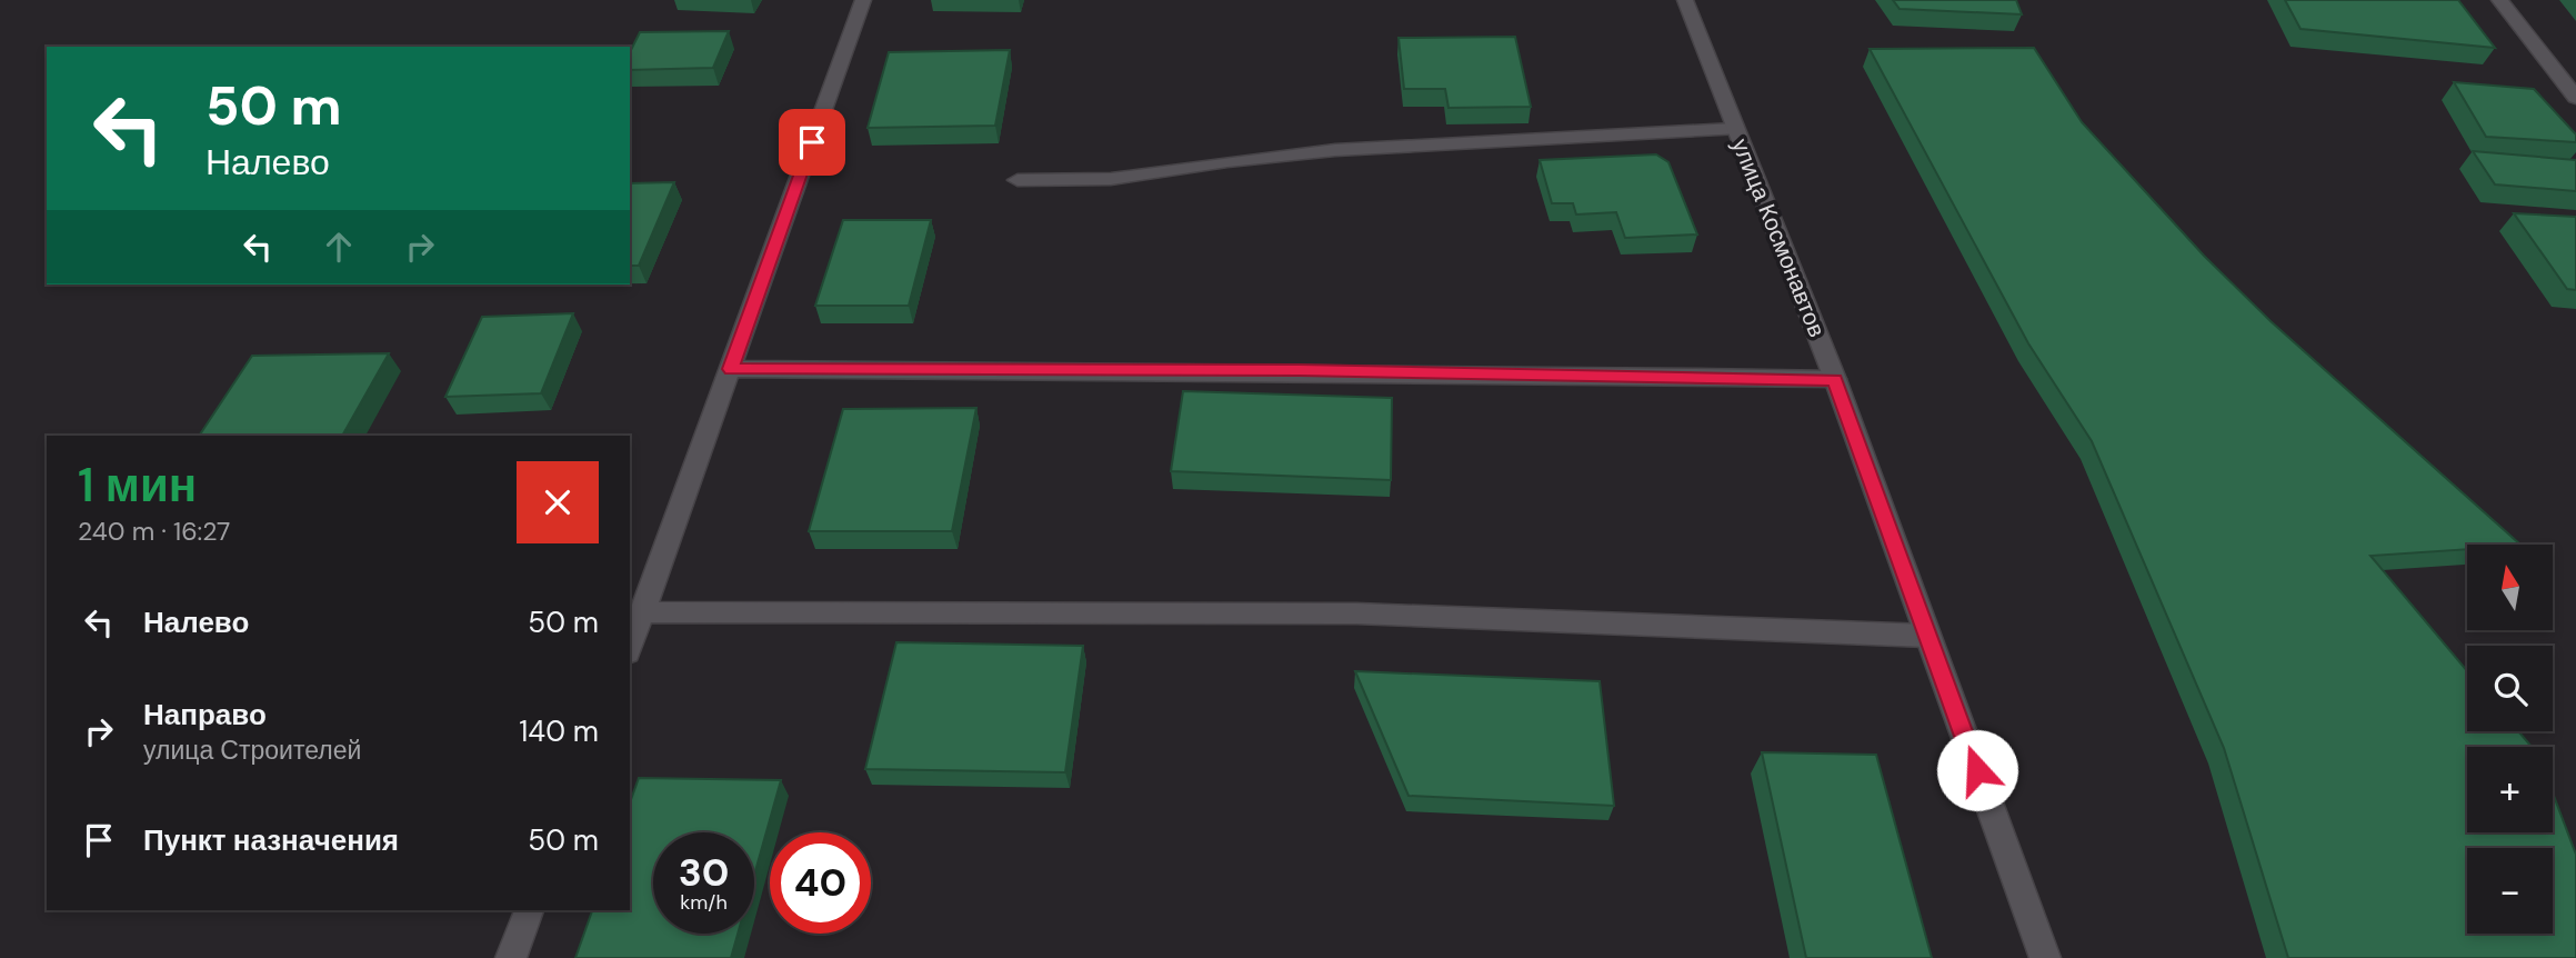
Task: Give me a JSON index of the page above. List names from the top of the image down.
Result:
{
  "streets": {
    "street": ["улица Космонавтов"]
  },
  "north": "top",
  "page": {
    "turn": ["50 m", "Налево"],
    "heading": ["1 мин", "240 m · 16:27"],
    "map_buttons": ["+", "−"],
    "list": [
      {
        "name": "Налево",
        "value": "50 m"
      },
      {
        "name": "Направо",
        "note": "улица Строителей",
        "value": "140 m"
      },
      {
        "name": "Пункт назначения",
        "value": "50 m"
      }
    ],
    "speed": "30 km/h",
    "limit": "40"
  }
}
